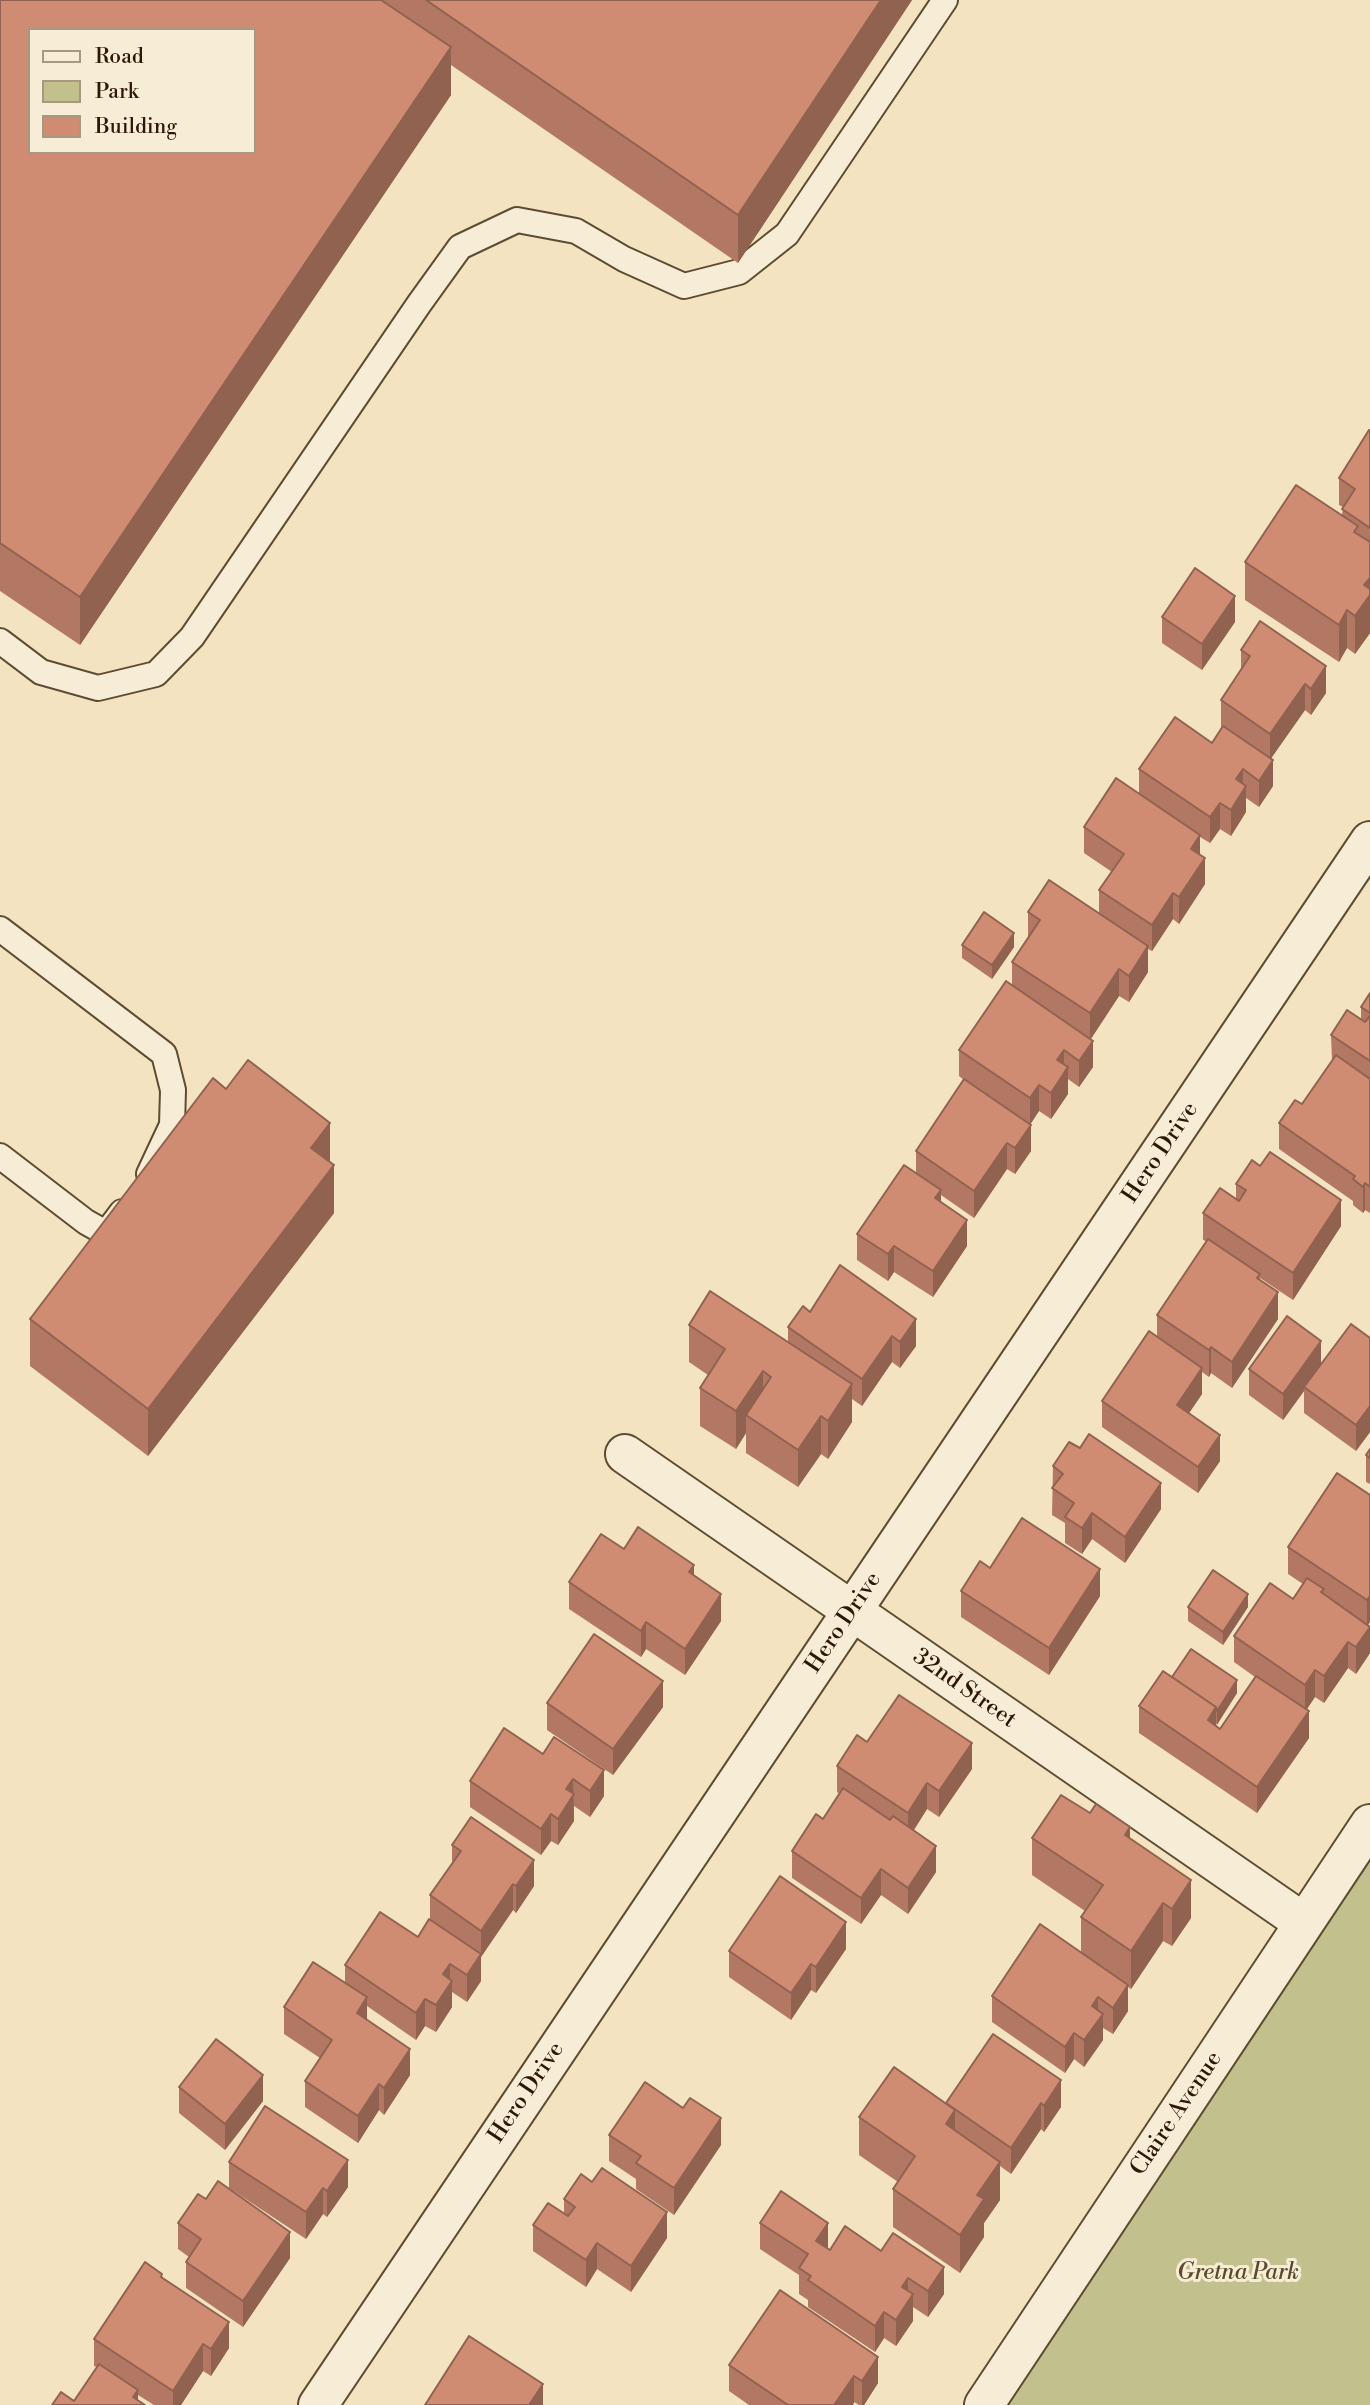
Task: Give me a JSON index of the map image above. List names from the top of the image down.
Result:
{
  "streets": {
    "street": ["Hero Drive", "32nd Street", "Claire Avenue"]
  },
  "crossings": [
    ["Hero Drive", "32nd Street"],
    ["32nd Street", "Claire Avenue"]
  ],
  "parks": ["Gretna Park"],
  "legend": ["Road", "Park", "Building"]
}
